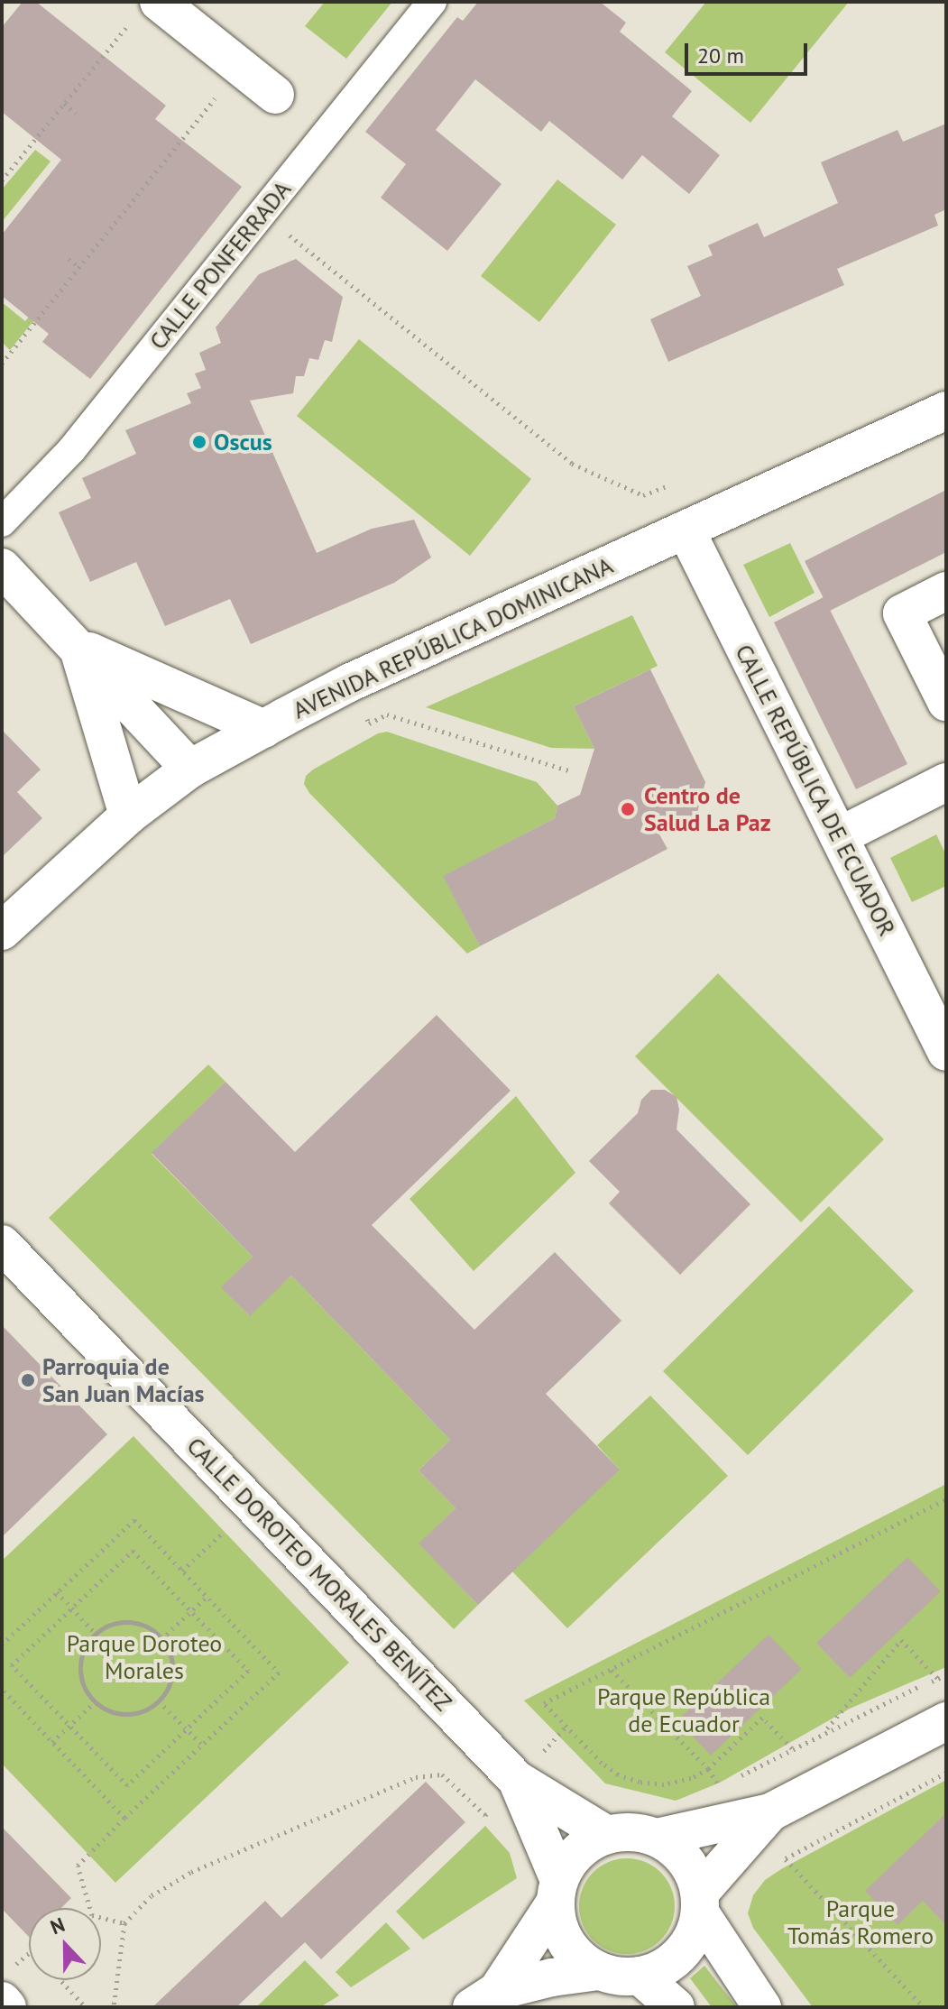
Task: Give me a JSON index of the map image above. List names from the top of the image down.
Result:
{
  "streets": {
    "street": [
      "CALLE PONFERRADA",
      "AVENIDA REPÚBLICA DOMINICANA",
      "CALLE REPÚBLICA DE ECUADOR",
      "CALLE DOROTEO MORALES BENÍTEZ"
    ]
  },
  "crossings": [
    ["AVENIDA REPÚBLICA DOMINICANA", "CALLE REPÚBLICA DE ECUADOR"]
  ],
  "parks": ["Parque Doroteo Morales", "Parque República de Ecuador", "Parque Tomás Romero"],
  "places": ["Oscus", "Centro de Salud La Paz", "Parroquia de San Juan Macías"],
  "scale_bar": "20 m",
  "north": "top"
}
